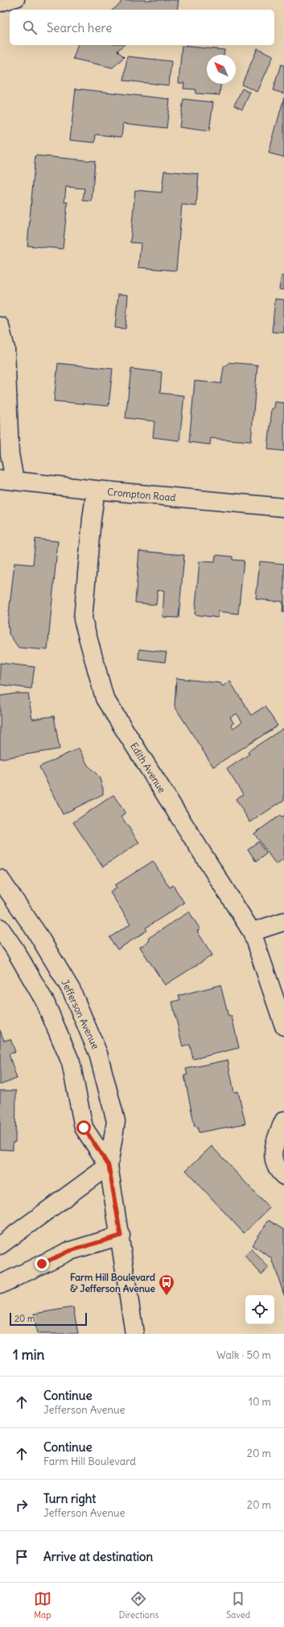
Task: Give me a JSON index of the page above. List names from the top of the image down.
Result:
{
  "streets": {
    "street": ["Crompton Road", "Edith Avenue", "Jefferson Avenue"]
  },
  "crossings": [
    ["Crompton Road", "Edith Avenue"]
  ],
  "places": {
    "bus stop": ["Farm Hill Boulevard & Jefferson Avenue"]
  },
  "scale_bar": "20 m",
  "north": "top left",
  "page": {
    "search": "Search here",
    "scale": "20 m",
    "heading": ["1 min", "Walk · 50 m"],
    "list": [
      ["Continue", "Jefferson Avenue", "10 m"],
      ["Continue", "Farm Hill Boulevard", "20 m"],
      ["Turn right", "Jefferson Avenue", "20 m"],
      "Arrive at destination"
    ],
    "nav": ["Map", "Directions", "Saved"]
  }
}
